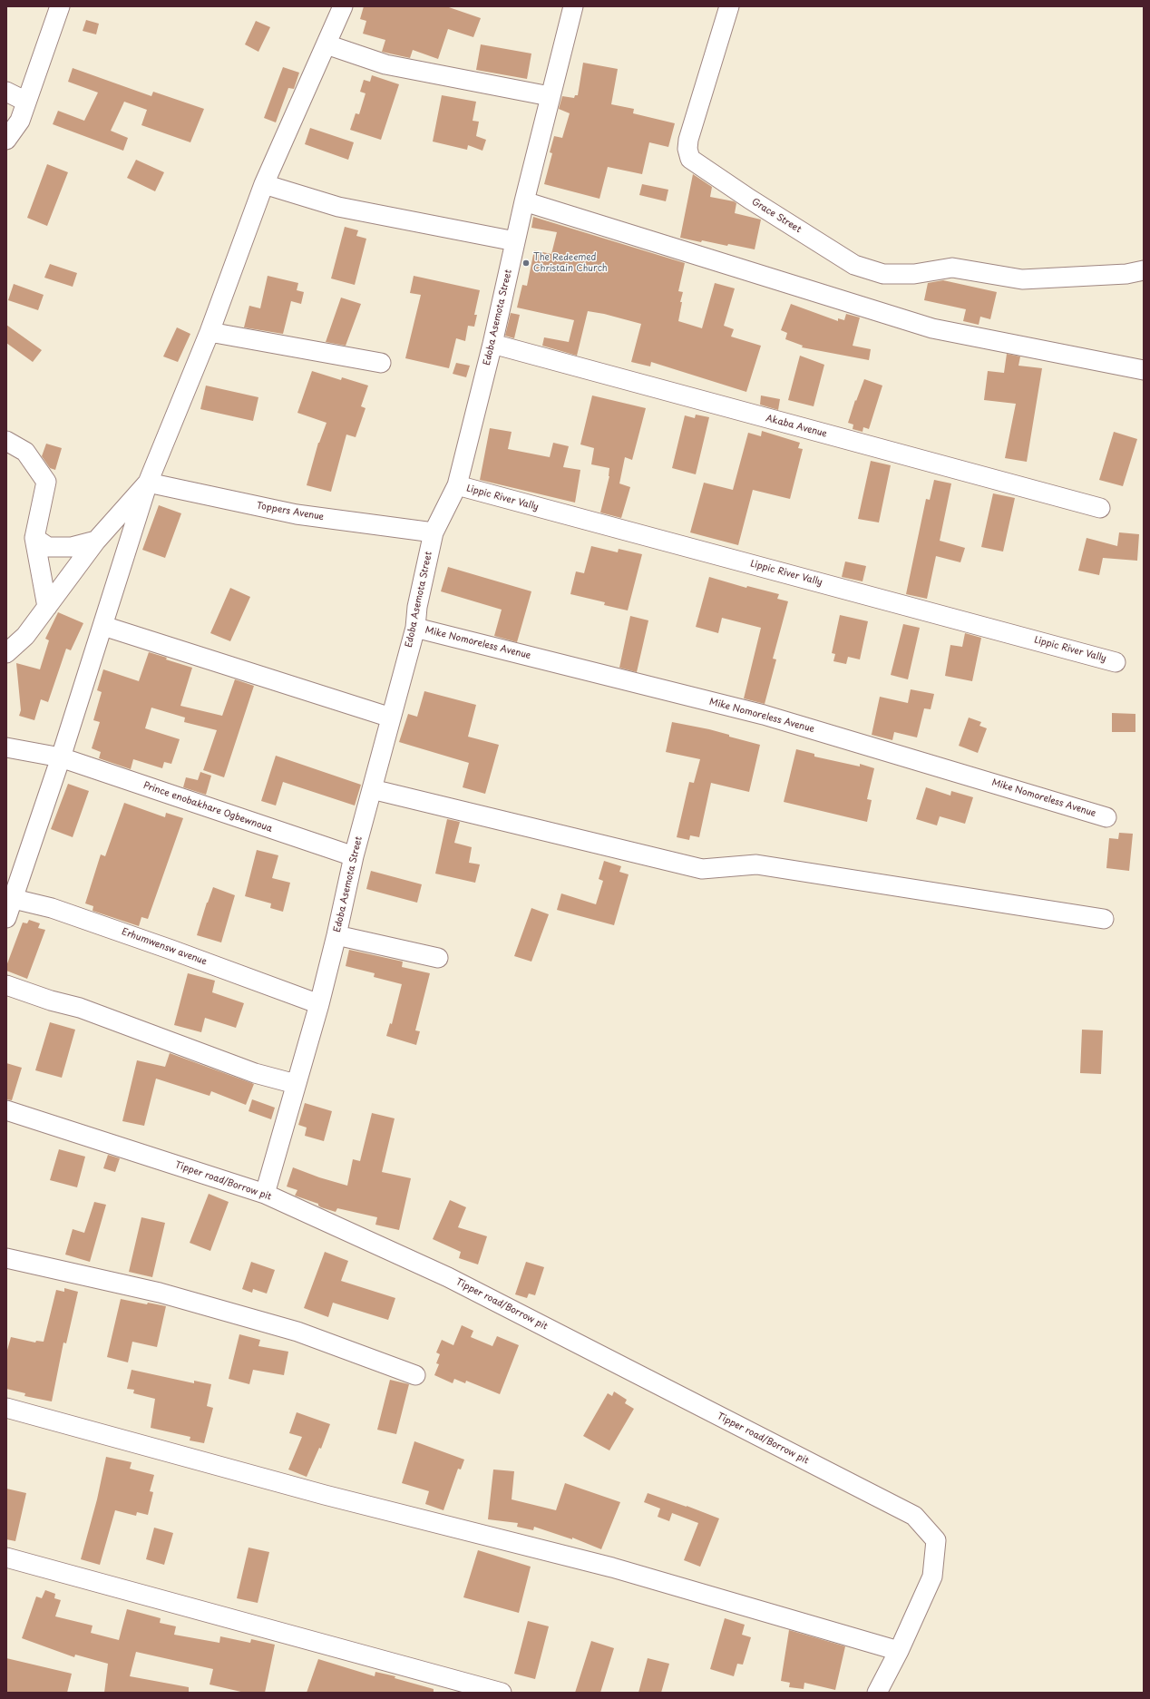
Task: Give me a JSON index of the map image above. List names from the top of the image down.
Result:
{
  "streets": {
    "street": [
      "Grace Street",
      "Edoba Asemota Street",
      "Akaba Avenue",
      "Lippic River Vally",
      "Toppers Avenue",
      "Mike Nomoreless Avenue",
      "Prince enobakhare Ogbewnoua",
      "Erhumwensw avenue",
      "Tipper road/Borrow pit"
    ]
  },
  "crossings": [
    ["Edoba Asemota Street", "Akaba Avenue"],
    ["Edoba Asemota Street", "Lippic River Vally"],
    ["Edoba Asemota Street", "Toppers Avenue"],
    ["Edoba Asemota Street", "Mike Nomoreless Avenue"],
    ["Edoba Asemota Street", "Prince enobakhare Ogbewnoua"],
    ["Edoba Asemota Street", "Erhumwensw avenue"],
    ["Edoba Asemota Street", "Tipper road/Borrow pit"]
  ],
  "places": ["The Redeemed Christain Church"]
}
